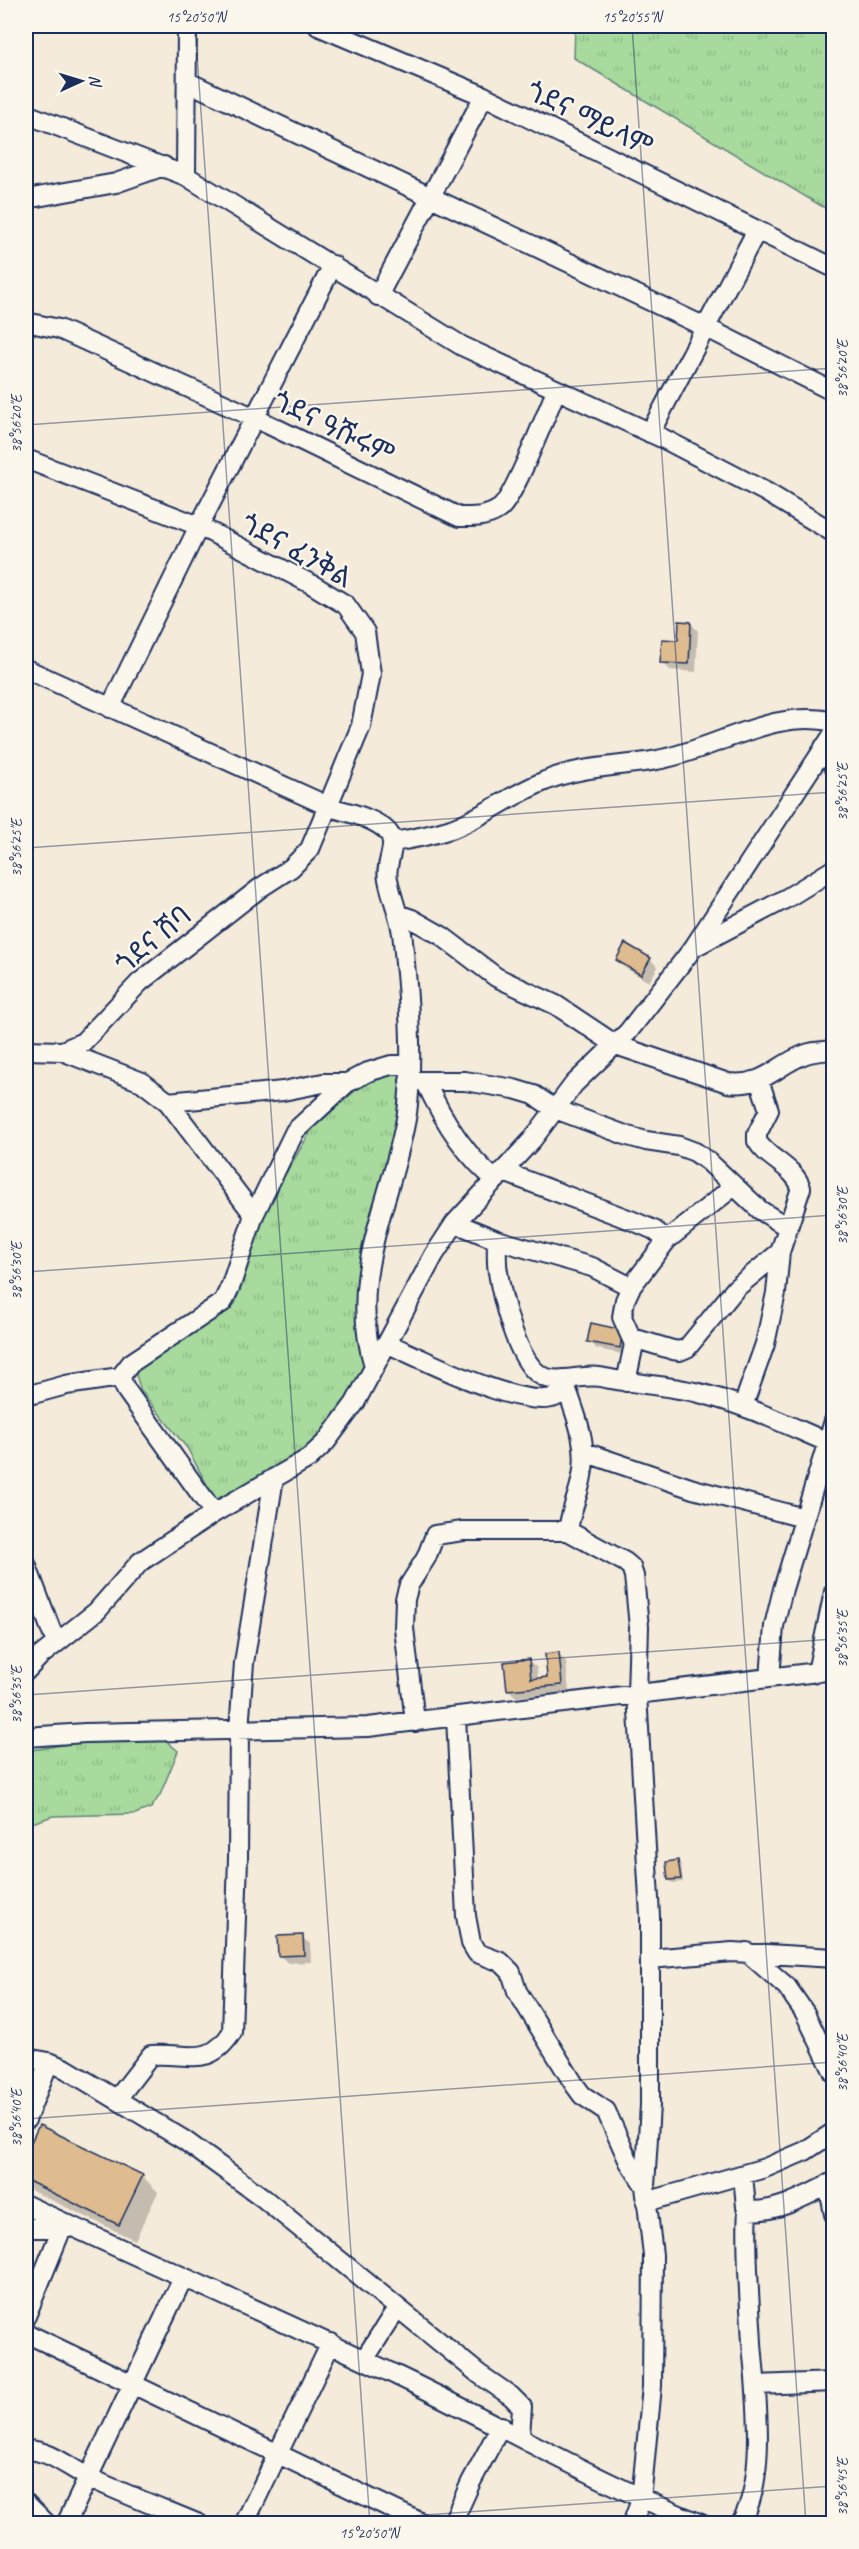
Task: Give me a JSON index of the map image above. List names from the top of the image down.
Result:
{
  "streets": {
    "street": [
      "ጎደና ማይላም",
      "ጎደና ዓሹሩም",
      "ጎደና ፈንቅል",
      "ጎደና ሸባ"
    ]
  },
  "crossings": [
    ["ጎደና ፈንቅል", "ጎደና ሸባ"]
  ],
  "north": "right",
  "coordinates": [
    "15°20'50\"N",
    "15°20'55\"N",
    "38°56'20\"E",
    "38°56'25\"E",
    "38°56'30\"E",
    "38°56'35\"E",
    "38°56'40\"E",
    "38°56'45\"E"
  ]
}
